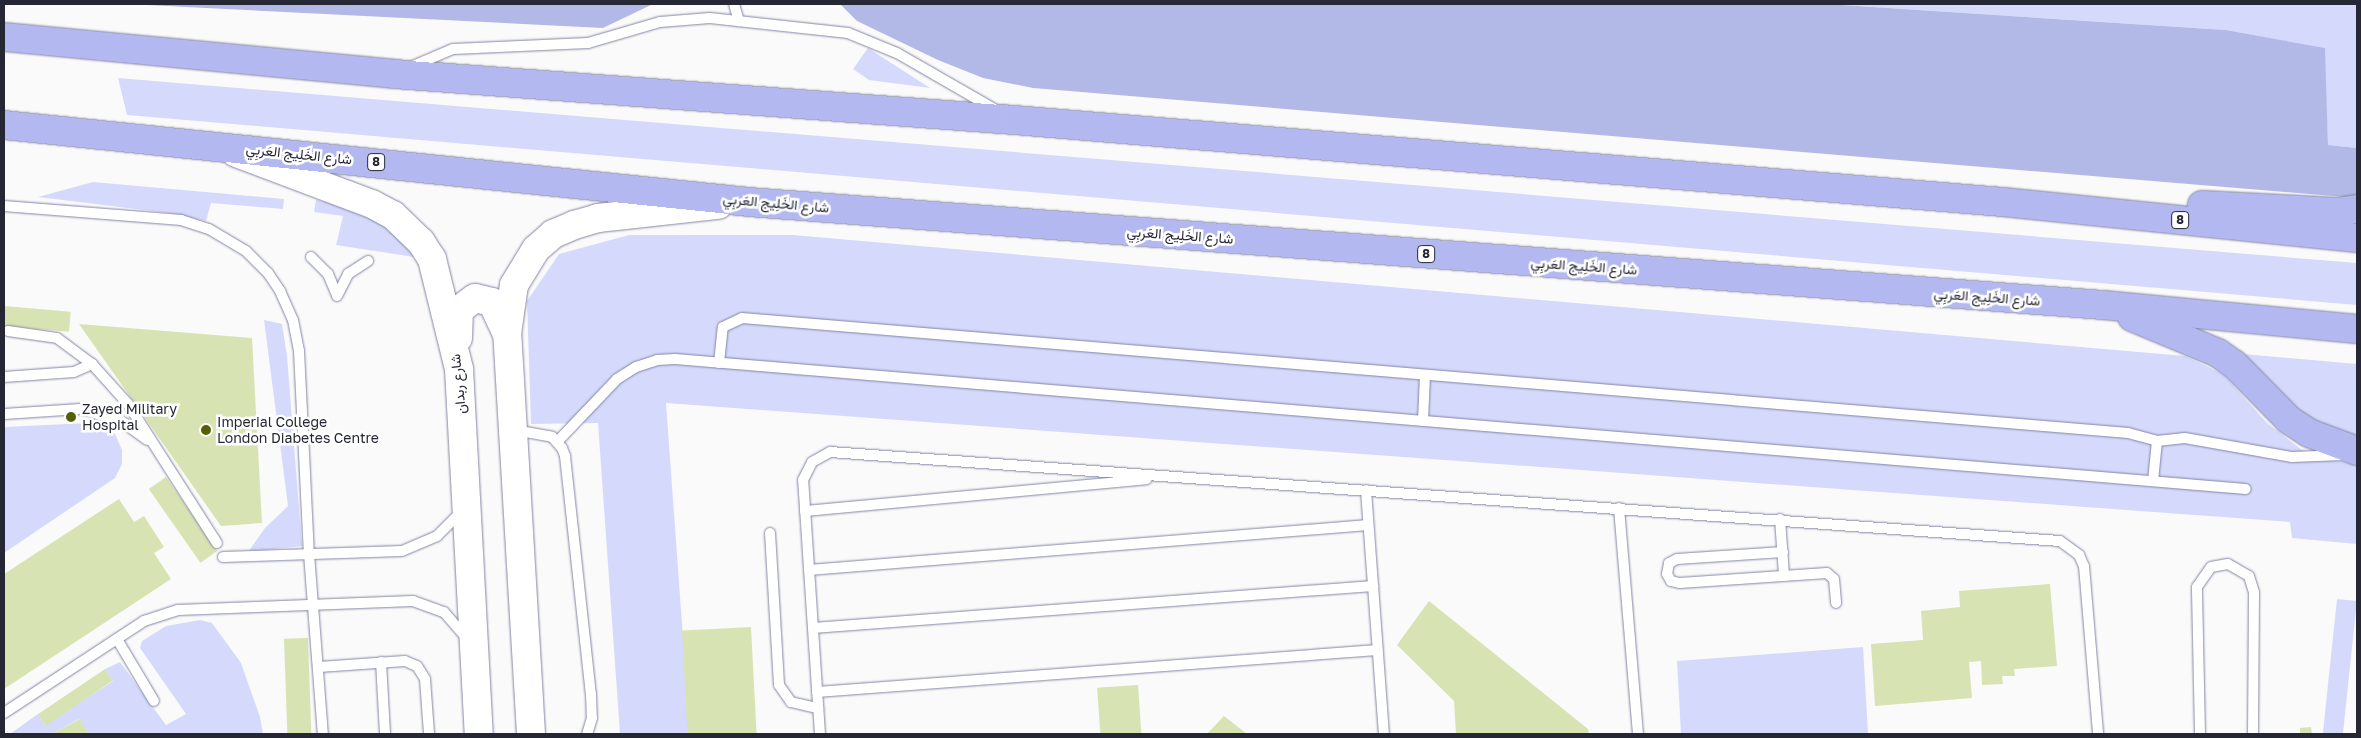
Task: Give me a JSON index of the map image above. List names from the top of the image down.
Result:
{
  "streets": {
    "highway": ["شارع الخَلِيج العَربِي", "8"],
    "main road": ["شارع ربدان"]
  },
  "crossings": [
    ["شارع الخَلِيج العَربِي", "شارع ربدان"]
  ],
  "places": ["Zayed Military Hospital", "Imperial College London Diabetes Centre"]
}
